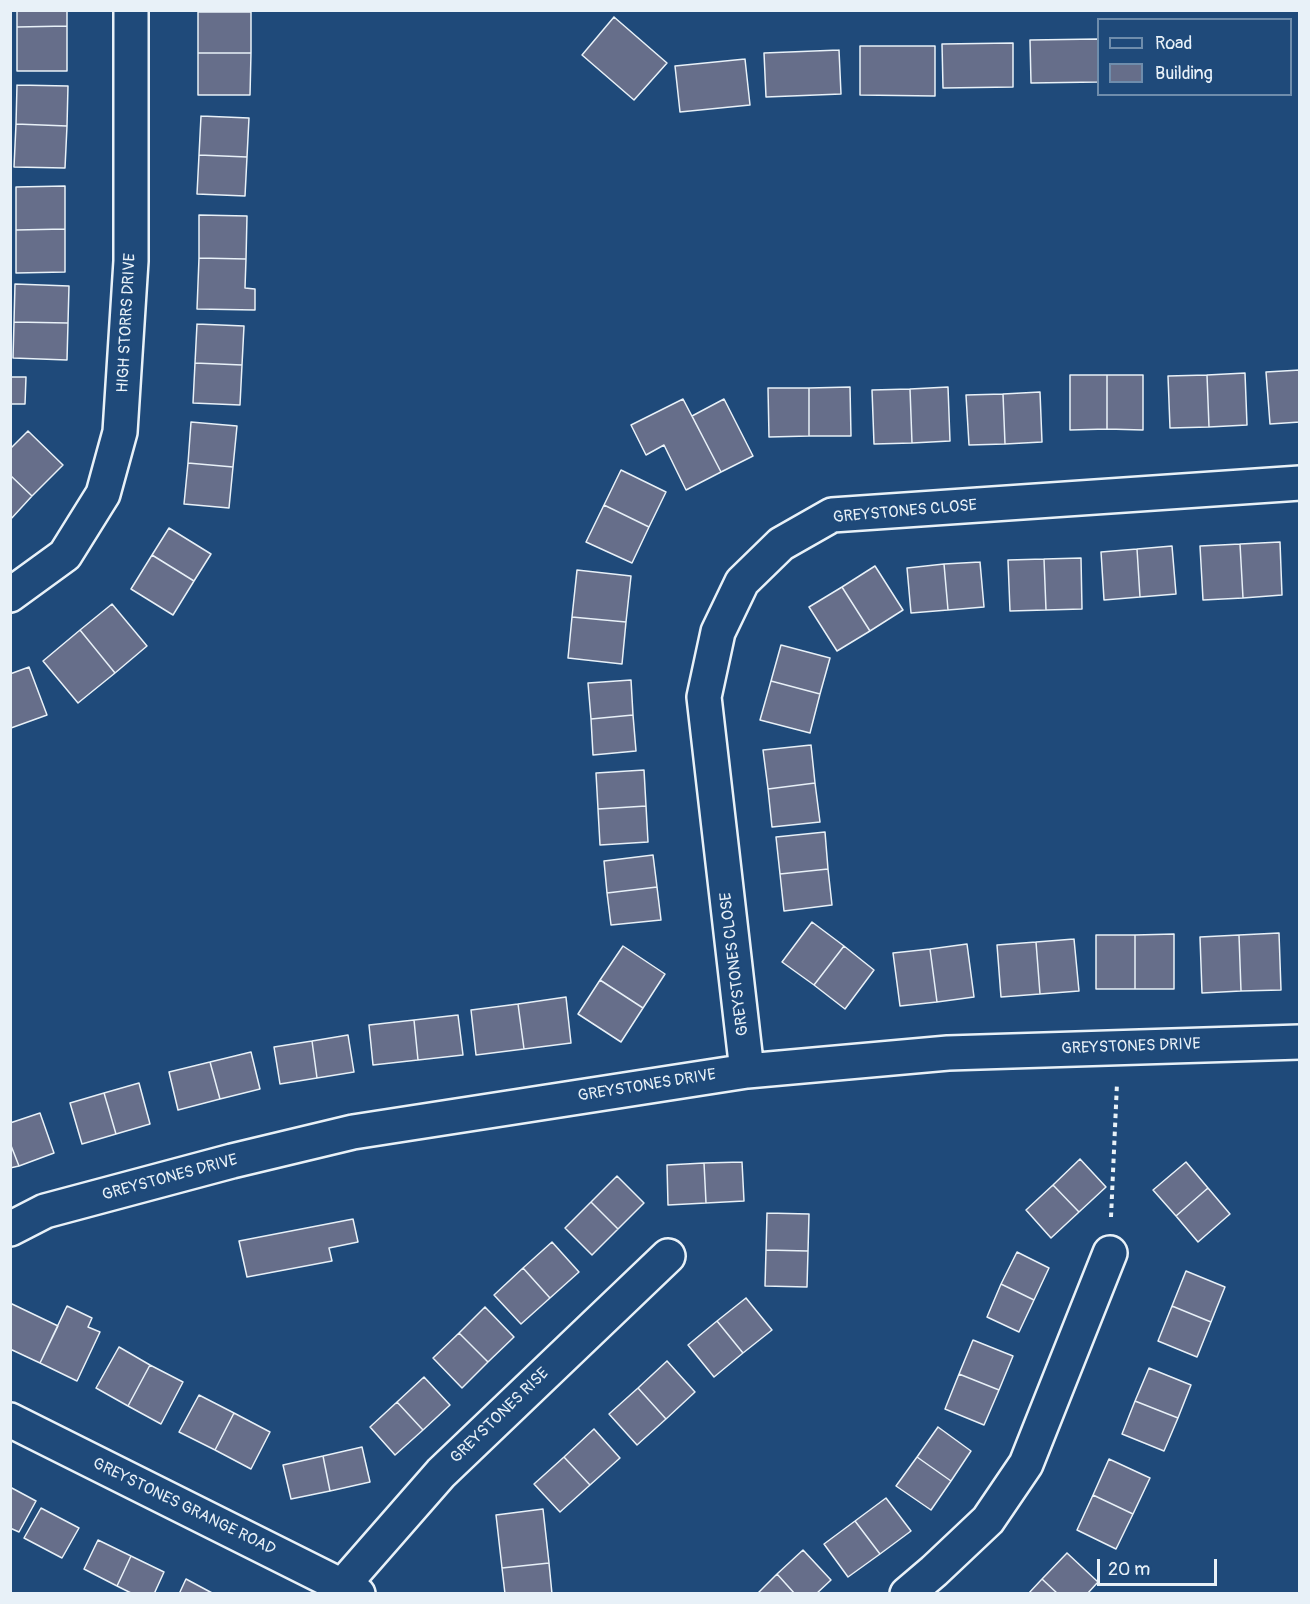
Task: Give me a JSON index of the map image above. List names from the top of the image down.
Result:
{
  "streets": {
    "street": [
      "HIGH STORRS DRIVE",
      "GREYSTONES CLOSE",
      "GREYSTONES DRIVE",
      "GREYSTONES RISE",
      "GREYSTONES GRANGE ROAD"
    ]
  },
  "crossings": [
    ["GREYSTONES CLOSE", "GREYSTONES DRIVE"],
    ["GREYSTONES RISE", "GREYSTONES GRANGE ROAD"]
  ],
  "legend": ["Road", "Building"],
  "scale_bar": "20 m"
}
